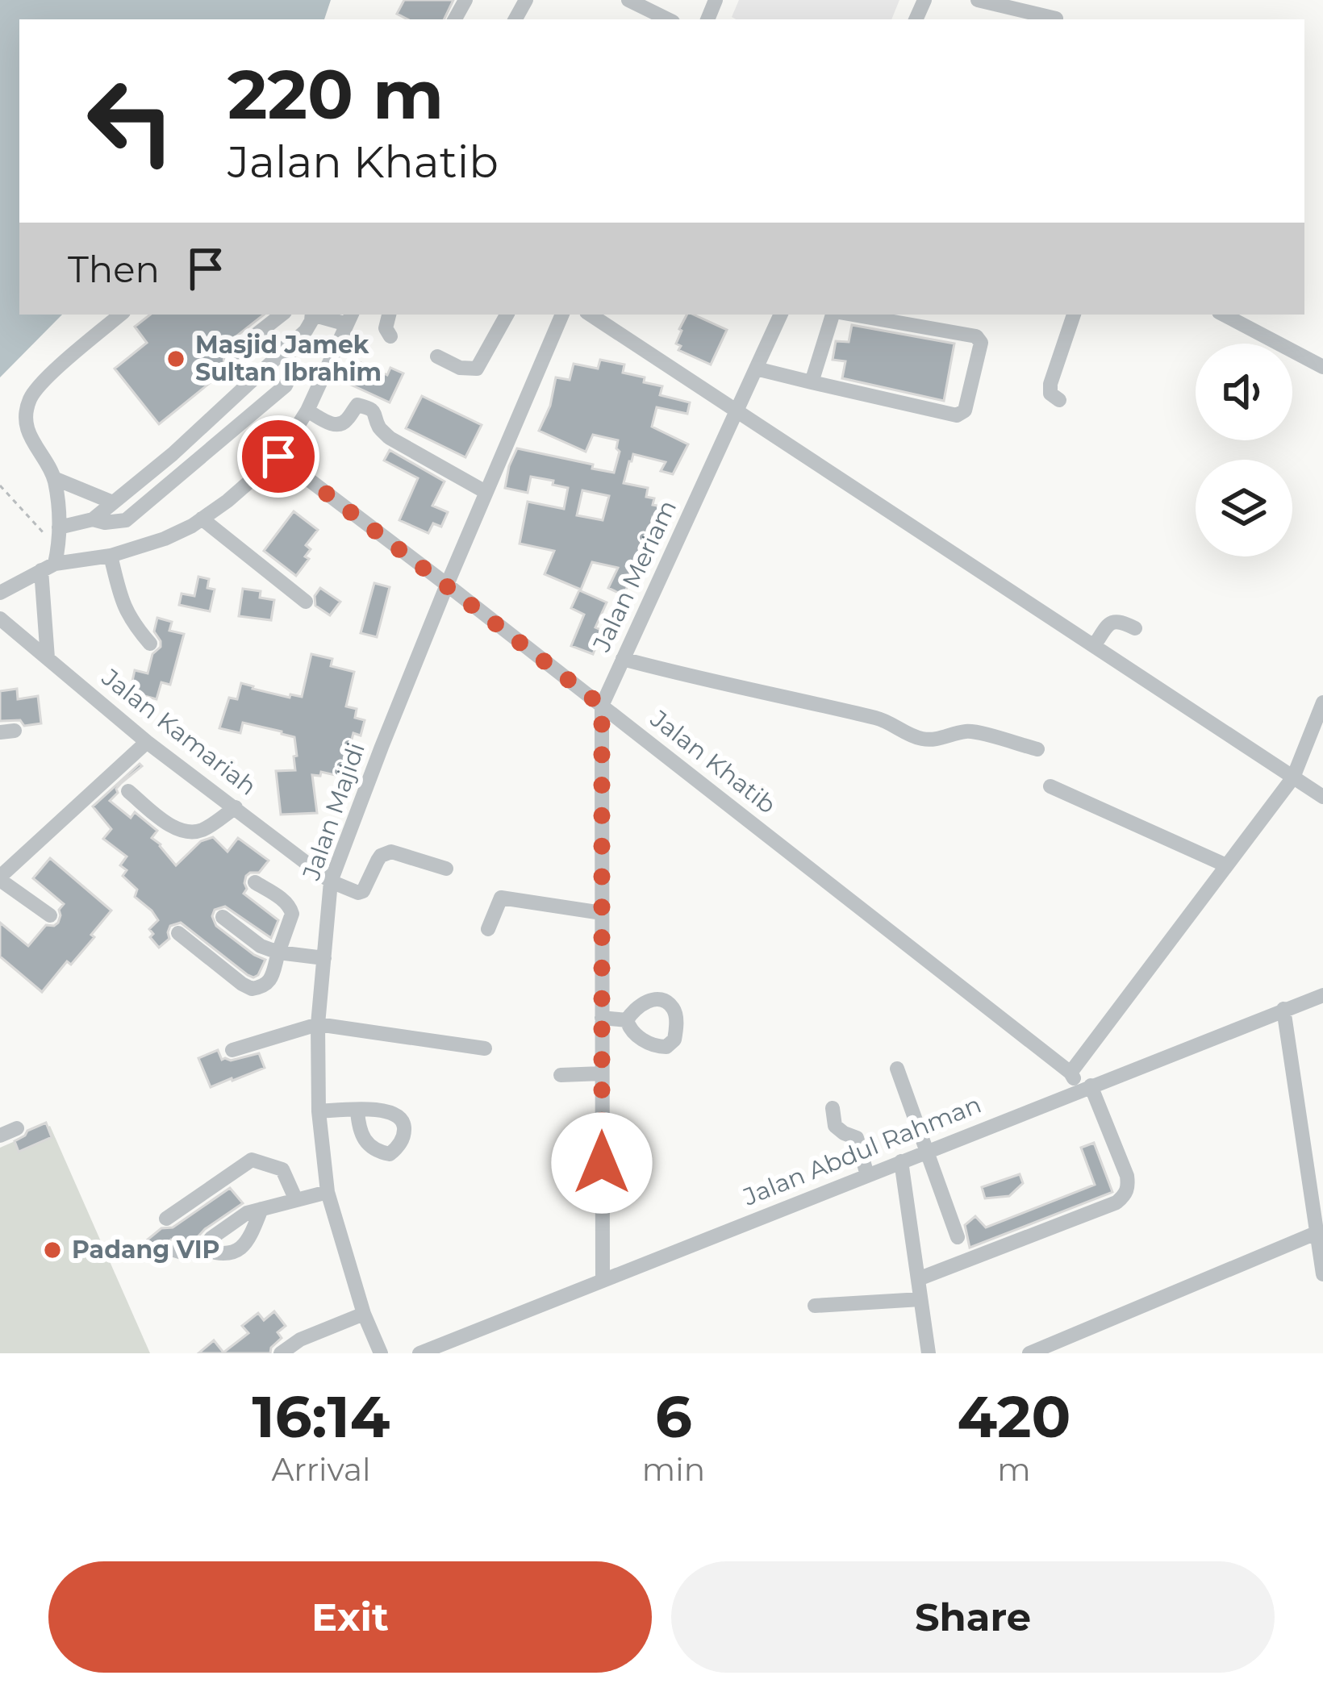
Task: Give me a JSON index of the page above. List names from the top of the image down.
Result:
{
  "streets": {
    "street": [
      "Jalan Meriam",
      "Jalan Kamariah",
      "Jalan Khatib",
      "Jalan Majidi",
      "Jalan Abdul Rahman"
    ]
  },
  "crossings": [
    ["Jalan Meriam", "Jalan Khatib"],
    ["Jalan Meriam", "Jalan Abdul Rahman"],
    ["Jalan Kamariah", "Jalan Majidi"],
    ["Jalan Khatib", "Jalan Majidi"]
  ],
  "places": ["Masjid Jamek Sultan Ibrahim", "Padang VIP"],
  "page": {
    "turn": ["220 m", "Jalan Khatib"],
    "then": "Then",
    "eta": [
      "16:14",
      "Arrival",
      "6",
      "min",
      "420",
      "m"
    ],
    "buttons": ["Exit", "Share"]
  }
}
